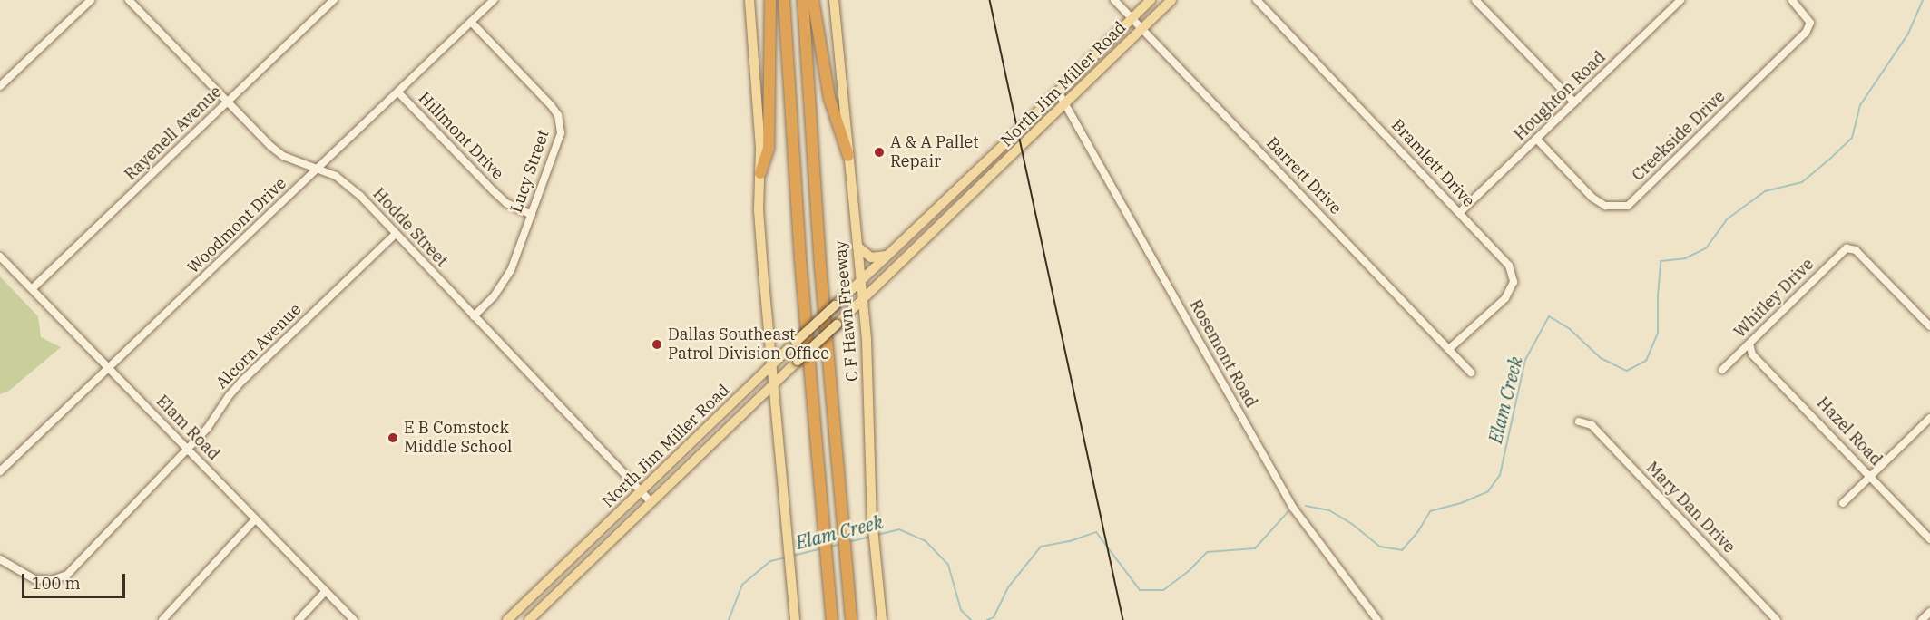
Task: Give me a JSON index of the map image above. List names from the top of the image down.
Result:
{
  "streets": {
    "highway": ["C F Hawn Freeway"],
    "main road": ["North Jim Miller Road"],
    "street": [
      "Houghton Road",
      "Rayenell Avenue",
      "Hillmont Drive",
      "Creekside Drive",
      "Bramlett Drive",
      "Lucy Street",
      "Barrett Drive",
      "Woodmont Drive",
      "Hodde Street",
      "Whitley Drive",
      "Alcorn Avenue",
      "Rosemont Road",
      "Elam Road",
      "Hazel Road",
      "Mary Dan Drive"
    ]
  },
  "crossings": [
    ["North Jim Miller Road", "Barrett Drive"],
    ["North Jim Miller Road", "Hodde Street"],
    ["North Jim Miller Road", "C F Hawn Freeway"],
    ["North Jim Miller Road", "Rosemont Road"],
    ["Houghton Road", "Creekside Drive"],
    ["Houghton Road", "Bramlett Drive"],
    ["Rayenell Avenue", "Hodde Street"],
    ["Rayenell Avenue", "Elam Road"],
    ["Hillmont Drive", "Lucy Street"],
    ["Hillmont Drive", "Woodmont Drive"],
    ["Bramlett Drive", "Barrett Drive"],
    ["Lucy Street", "Woodmont Drive"],
    ["Lucy Street", "Hodde Street"],
    ["Woodmont Drive", "Hodde Street"],
    ["Woodmont Drive", "Elam Road"],
    ["Hodde Street", "Alcorn Avenue"],
    ["Whitley Drive", "Hazel Road"],
    ["Alcorn Avenue", "Elam Road"]
  ],
  "water": ["Elam Creek"],
  "places": ["A & A Pallet Repair", "Dallas Southeast Patrol Division Office", "E B Comstock Middle School"],
  "scale_bar": "100 m"
}
